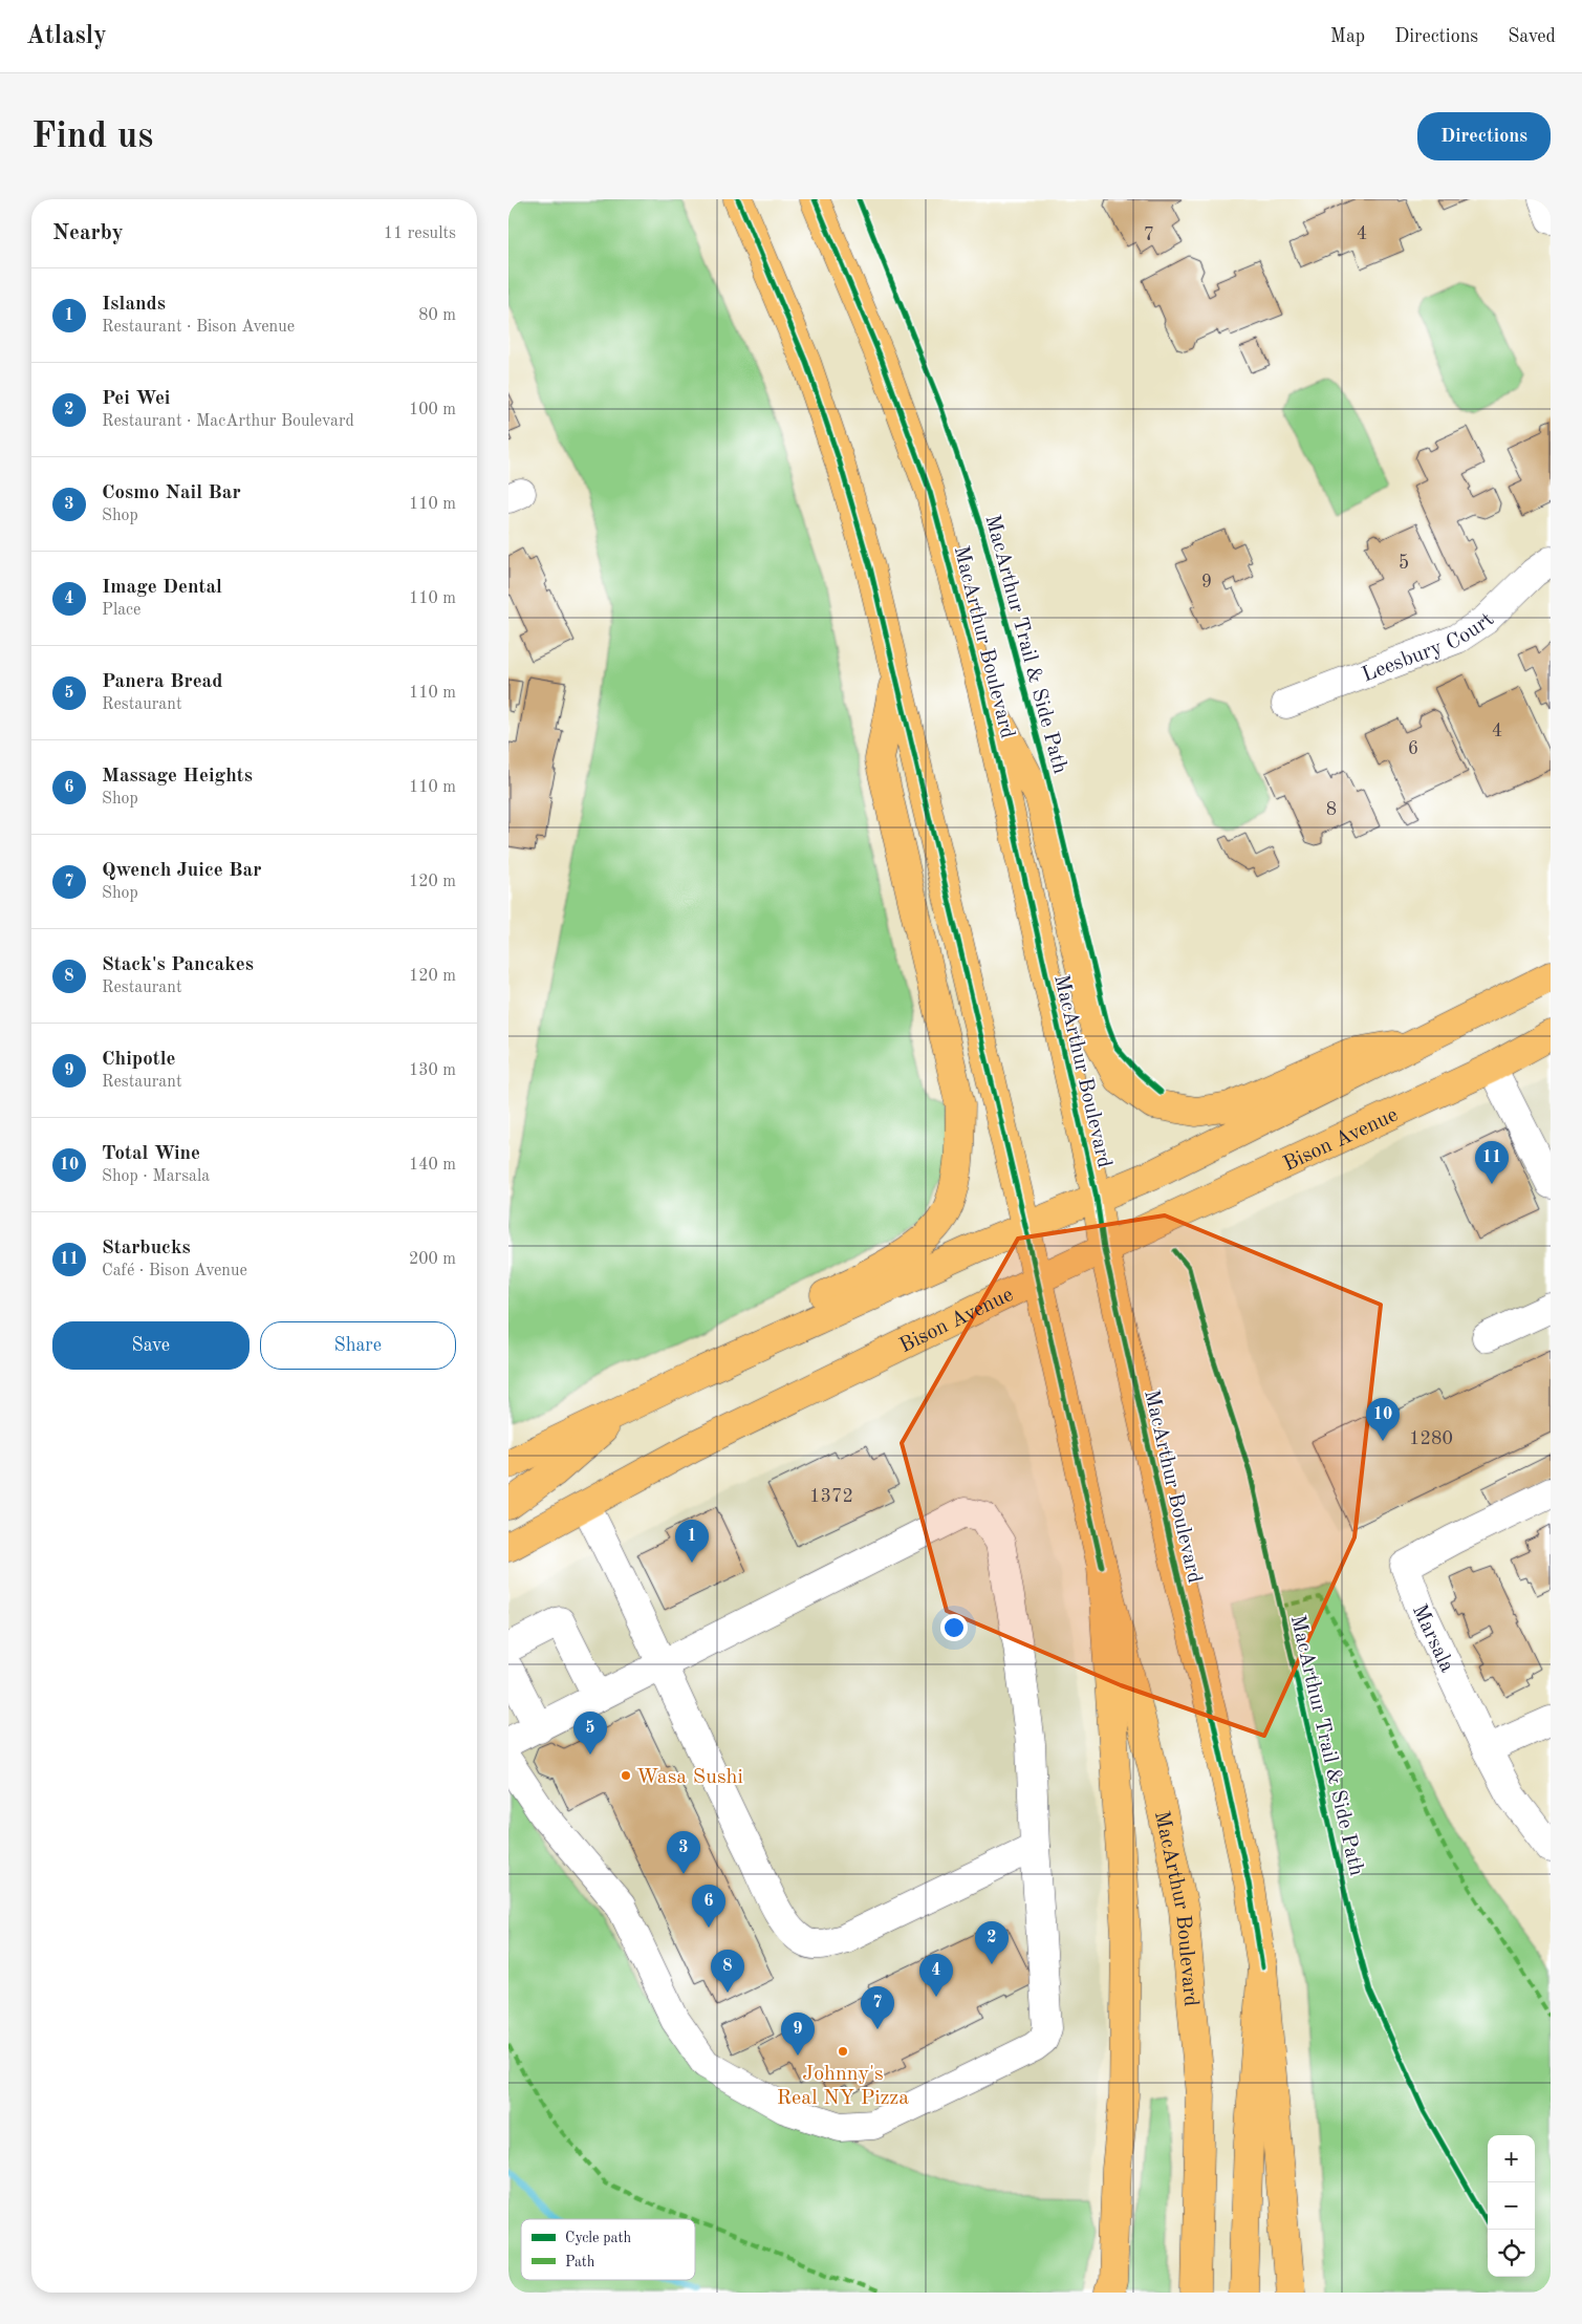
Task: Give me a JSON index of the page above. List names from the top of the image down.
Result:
{
  "streets": {
    "main road": ["MacArthur Boulevard", "Bison Avenue"],
    "street": ["Leesbury Court", "Marsala"],
    "cycle path": ["MacArthur Trail & Side Path"]
  },
  "crossings": [
    ["MacArthur Boulevard", "Bison Avenue"]
  ],
  "places": ["Wasa Sushi", "Johnny's Real NY Pizza"],
  "house_numbers": [
    "4",
    "7",
    "5",
    "9",
    "4",
    "6",
    "8",
    "1280",
    "1372"
  ],
  "legend": ["Cycle path", "Path"],
  "page": {
    "header": "Atlasly",
    "nav": ["Map", "Directions", "Saved"],
    "buttons": [
      "Directions",
      ["Save", "Share"]
    ],
    "title": "Find us",
    "heading": ["Nearby", "11 results"],
    "list": [
      {
        "mark": "1",
        "name": "Islands",
        "note": "Restaurant · Bison Avenue",
        "value": "80 m"
      },
      {
        "mark": "2",
        "name": "Pei Wei",
        "note": "Restaurant · MacArthur Boulevard",
        "value": "100 m"
      },
      {
        "mark": "3",
        "name": "Cosmo Nail Bar",
        "note": "Shop",
        "value": "110 m"
      },
      {
        "mark": "4",
        "name": "Image Dental",
        "note": "Place",
        "value": "110 m"
      },
      {
        "mark": "5",
        "name": "Panera Bread",
        "note": "Restaurant",
        "value": "110 m"
      },
      {
        "mark": "6",
        "name": "Massage Heights",
        "note": "Shop",
        "value": "110 m"
      },
      {
        "mark": "7",
        "name": "Qwench Juice Bar",
        "note": "Shop",
        "value": "120 m"
      },
      {
        "mark": "8",
        "name": "Stack's Pancakes",
        "note": "Restaurant",
        "value": "120 m"
      },
      {
        "mark": "9",
        "name": "Chipotle",
        "note": "Restaurant",
        "value": "130 m"
      },
      {
        "mark": "10",
        "name": "Total Wine",
        "note": "Shop · Marsala",
        "value": "140 m"
      },
      {
        "mark": "11",
        "name": "Starbucks",
        "note": "Café · Bison Avenue",
        "value": "200 m"
      }
    ],
    "pins": [
      "11",
      "10",
      "1",
      "5",
      "3",
      "6",
      "2",
      "8",
      "4",
      "7",
      "9"
    ],
    "map_buttons": ["+", "−"]
  }
}
